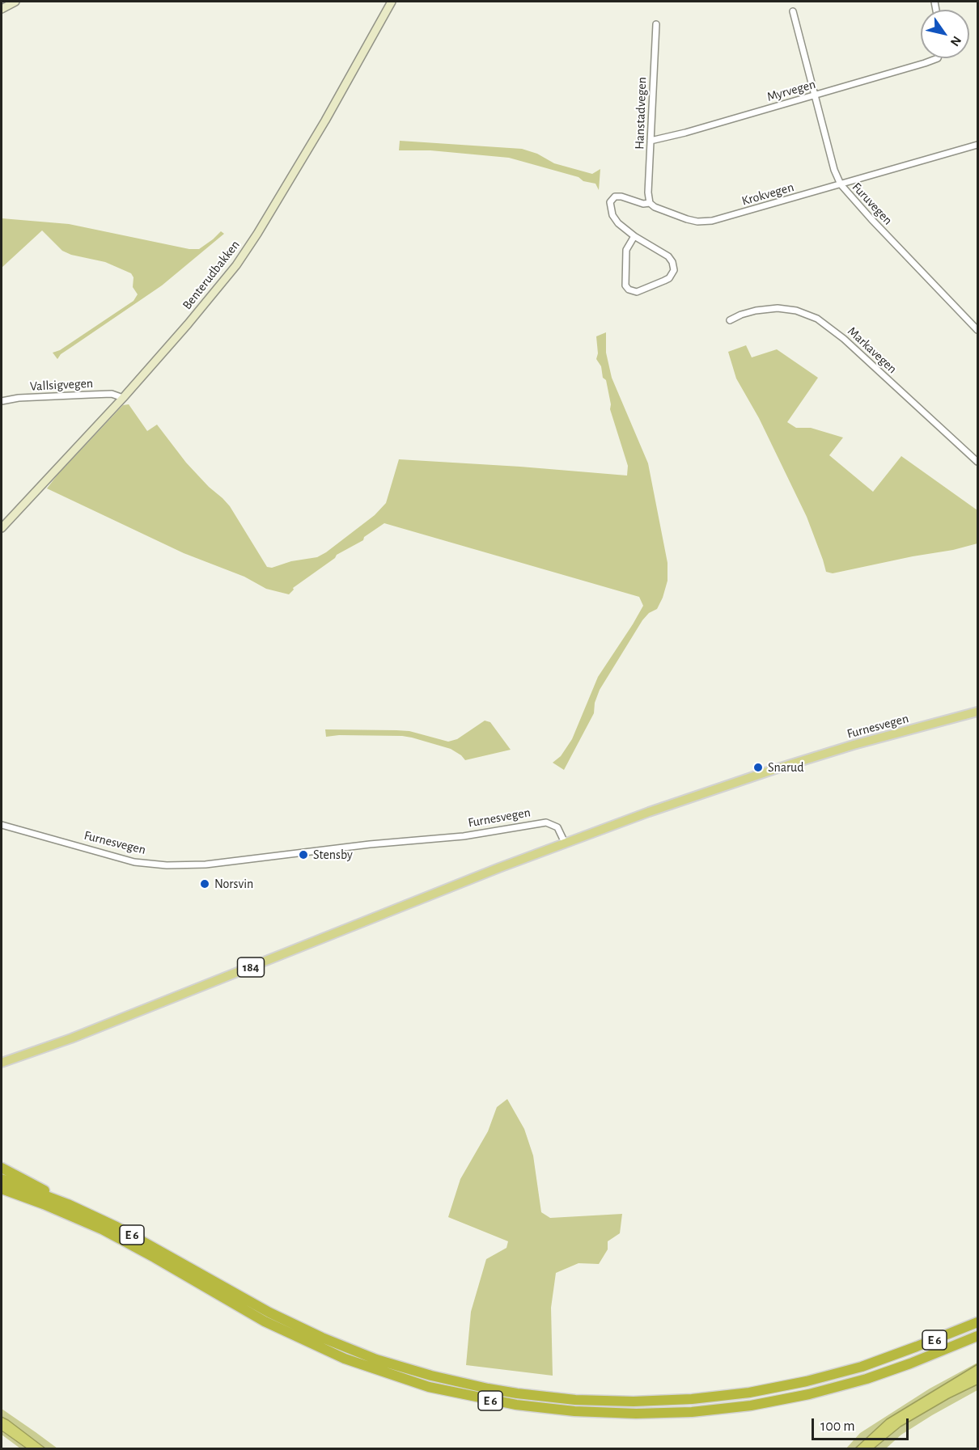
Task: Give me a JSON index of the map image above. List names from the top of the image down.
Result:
{
  "streets": {
    "highway": ["E 6"],
    "main road": ["Benterudbakken", "Furnesvegen", "184"],
    "street": [
      "Myrvegen",
      "Hanstadvegen",
      "Krokvegen",
      "Furuvegen",
      "Markavegen",
      "Vallsigvegen"
    ]
  },
  "crossings": [
    ["Myrvegen", "Hanstadvegen"],
    ["Myrvegen", "Furuvegen"],
    ["Hanstadvegen", "Krokvegen"],
    ["Krokvegen", "Furuvegen"],
    ["Benterudbakken", "Vallsigvegen"],
    ["Furnesvegen", "184"]
  ],
  "places": ["Snarud", "Stensby", "Norsvin"],
  "scale_bar": "100 m",
  "north": "bottom right"
}
